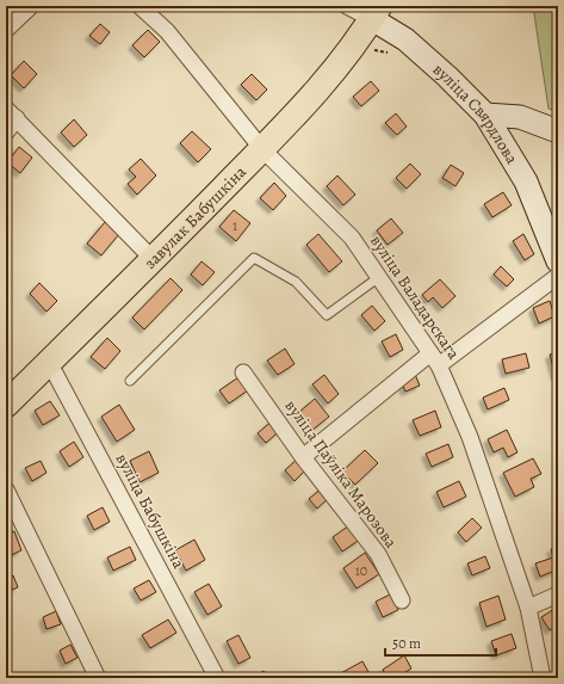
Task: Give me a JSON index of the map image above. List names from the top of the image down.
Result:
{
  "streets": {
    "main road": ["завулак Бабушкіна"],
    "street": [
      "вуліца Свярдлова",
      "вуліца Валадарскага",
      "вуліца Паўліка Марозова",
      "вуліца Бабушкіна"
    ]
  },
  "crossings": [
    ["вуліца Свярдлова", "завулак Бабушкіна"],
    ["завулак Бабушкіна", "вуліца Валадарскага"],
    ["завулак Бабушкіна", "вуліца Бабушкіна"]
  ],
  "house_numbers": ["1", "10"],
  "scale_bar": "50 m"
}
